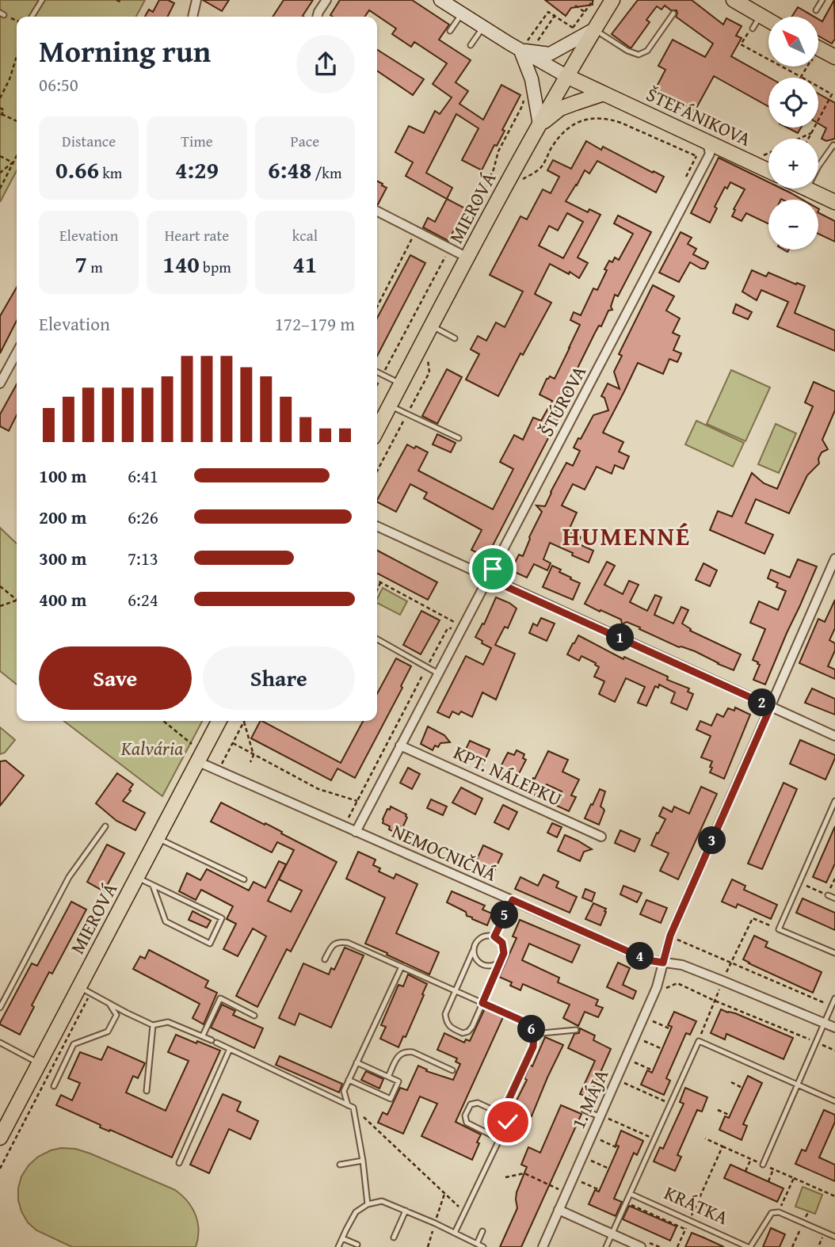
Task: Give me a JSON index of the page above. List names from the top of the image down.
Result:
{
  "streets": {
    "main road": ["ŠTEFÁNIKOVA", "MIEROVÁ"],
    "street": [
      "ŠTÚROVA",
      "KPT. NÁLEPKU",
      "NEMOCNIČNÁ",
      "1. MÁJA"
    ],
    "lane": ["KRÁTKA"]
  },
  "crossings": [
    ["ŠTEFÁNIKOVA", "MIEROVÁ"],
    ["ŠTEFÁNIKOVA", "ŠTÚROVA"],
    ["MIEROVÁ", "NEMOCNIČNÁ"],
    ["ŠTÚROVA", "KPT. NÁLEPKU"],
    ["ŠTÚROVA", "NEMOCNIČNÁ"],
    ["NEMOCNIČNÁ", "1. MÁJA"]
  ],
  "districts": ["HUMENNÉ"],
  "parks": ["Kalvária"],
  "north": "top left",
  "page": {
    "map_buttons": ["+", "−"],
    "heading": ["Morning run", "06:50"],
    "stats": [
      ["Distance", "0.66 km"],
      ["Time", "4:29"],
      ["Pace", "6:48 /km"],
      ["Elevation", "7 m"],
      ["Heart rate", "140 bpm"],
      ["kcal", "41"]
    ],
    "chart": ["Elevation", "172–179 m"],
    "list": [
      {
        "name": "100 m",
        "note": "6:41"
      },
      {
        "name": "200 m",
        "note": "6:26"
      },
      {
        "name": "300 m",
        "note": "7:13"
      },
      {
        "name": "400 m",
        "note": "6:24"
      }
    ],
    "pins": [
      "1",
      "2",
      "3",
      "5",
      "4",
      "6"
    ],
    "buttons": ["Save", "Share"]
  }
}
